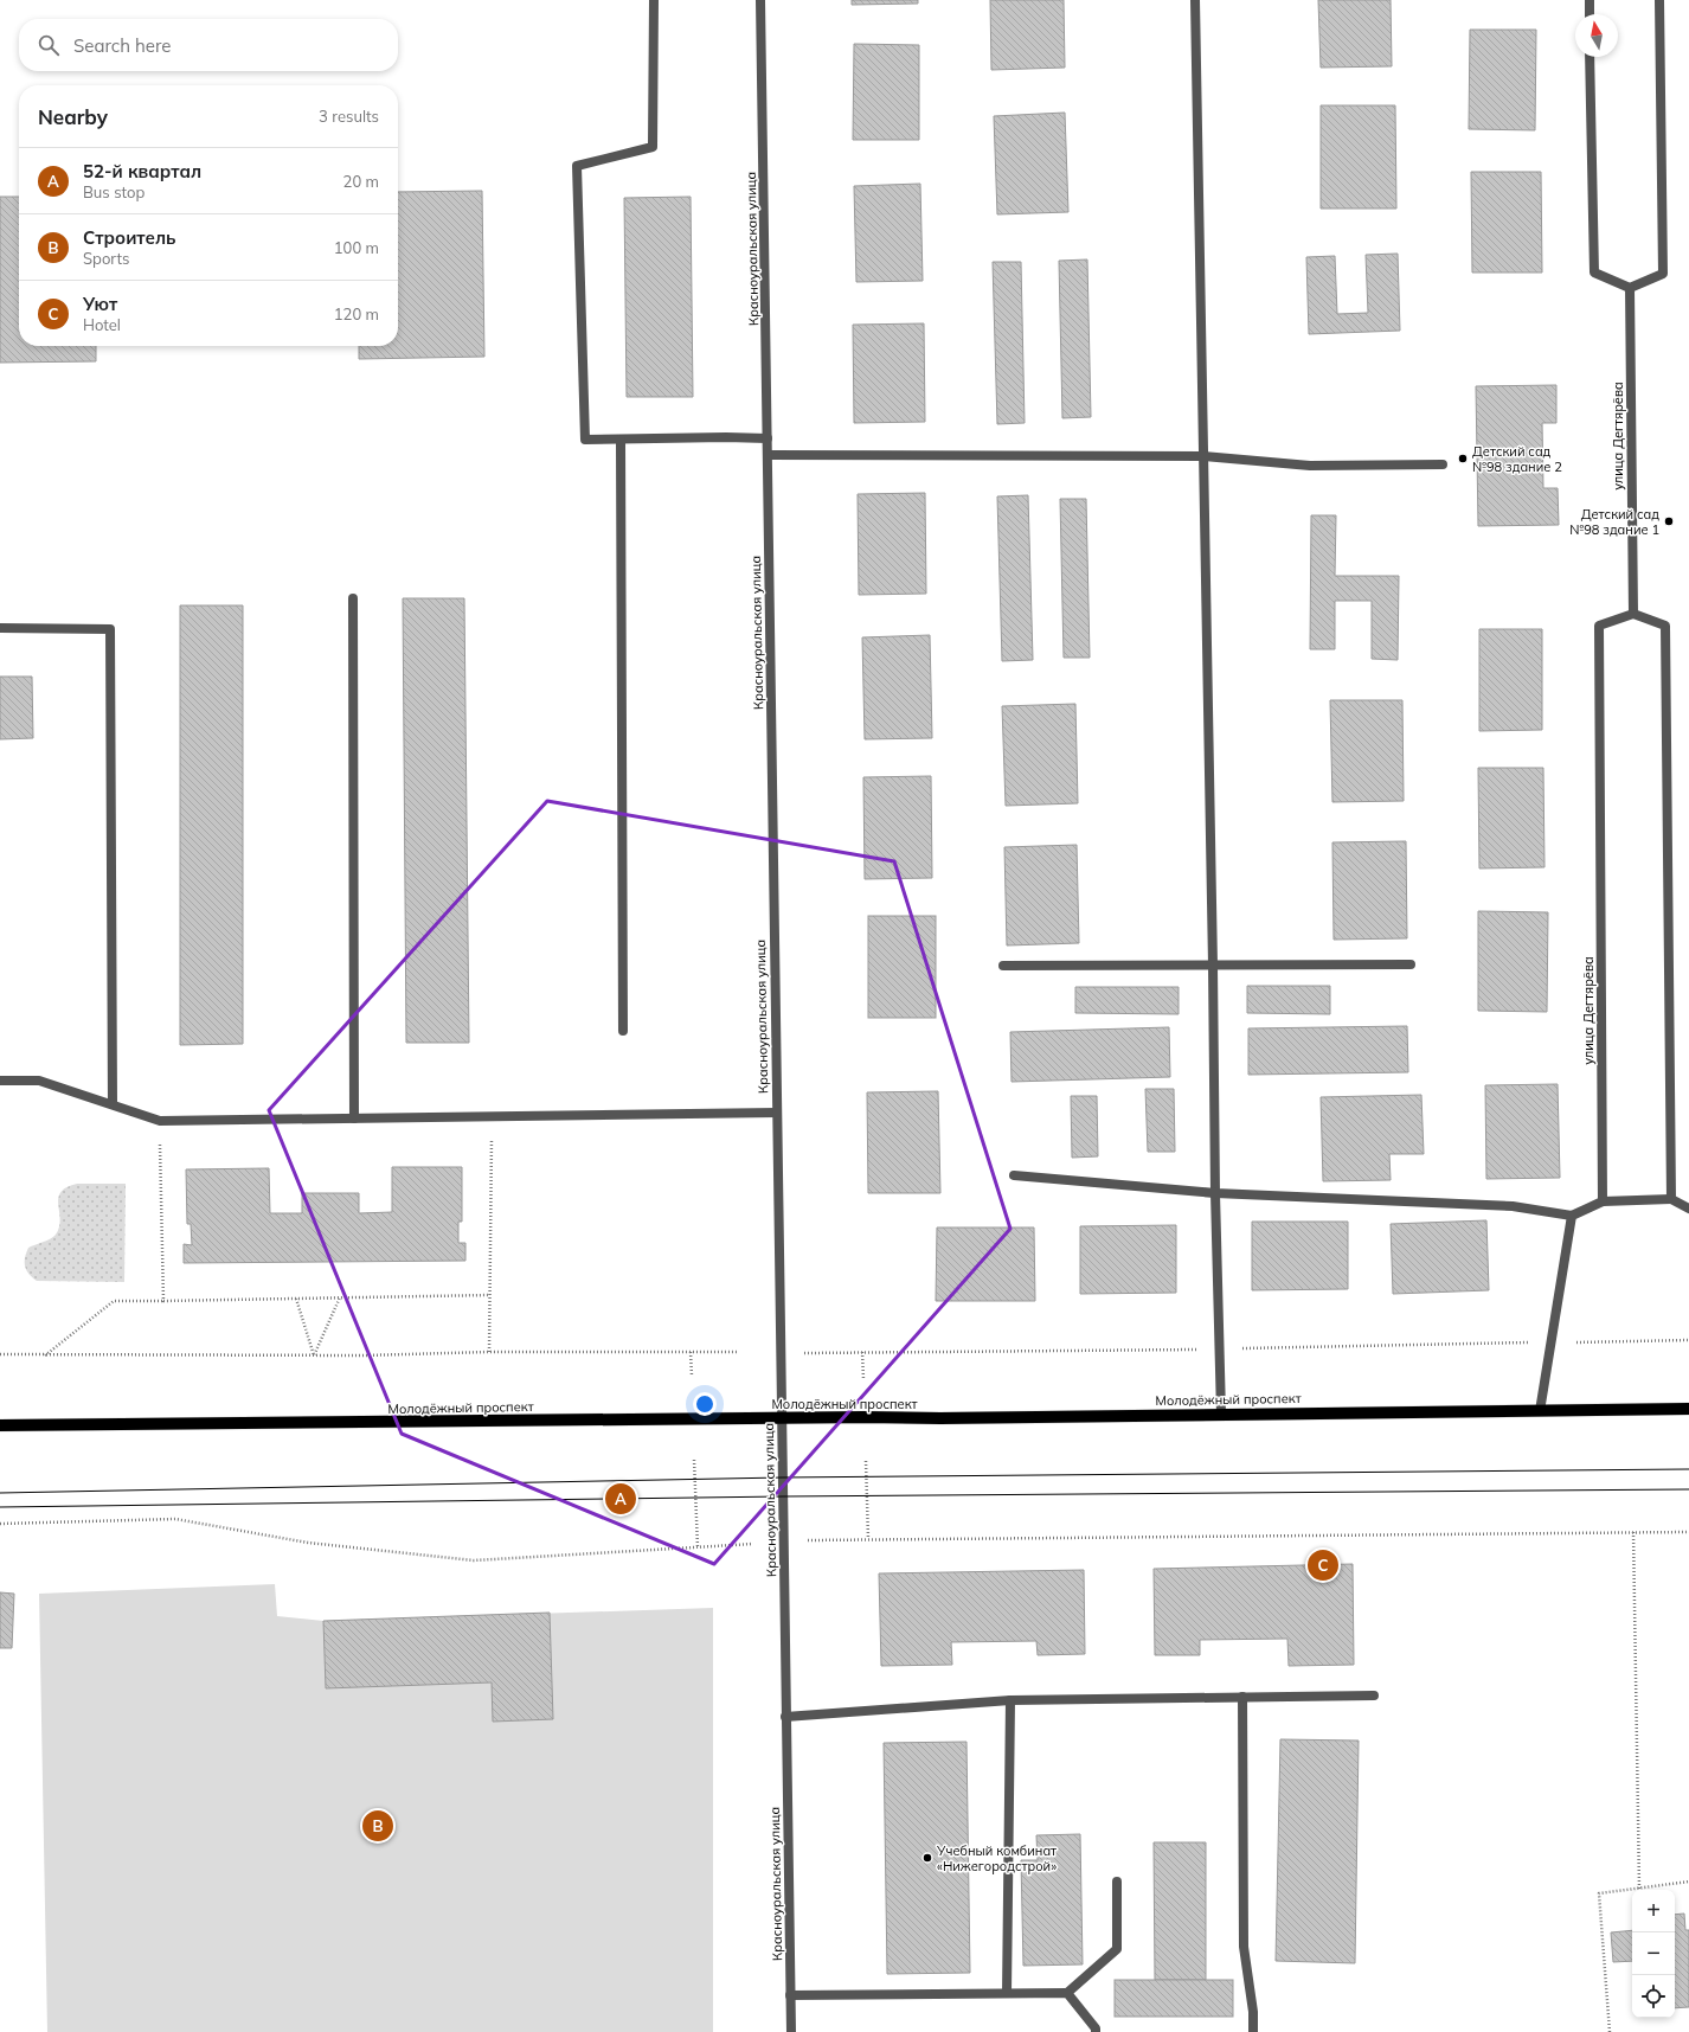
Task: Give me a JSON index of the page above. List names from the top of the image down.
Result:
{
  "streets": {
    "main road": ["Молодёжный проспект"],
    "street": ["Красноуральская улица", "улица Дегтярёва"]
  },
  "crossings": [
    ["Красноуральская улица", "Молодёжный проспект"]
  ],
  "places": ["Детский сад №98 здание 2", "Детский сад №98 здание 1", "Учебный комбинат «Нижегородстрой»"],
  "north": "top",
  "page": {
    "search": "Search here",
    "heading": ["Nearby", "3 results"],
    "list": [
      {
        "mark": "A",
        "name": "52-й квартал",
        "note": "Bus stop",
        "value": "20 m"
      },
      {
        "mark": "B",
        "name": "Строитель",
        "note": "Sports",
        "value": "100 m"
      },
      {
        "mark": "C",
        "name": "Уют",
        "note": "Hotel",
        "value": "120 m"
      }
    ],
    "pins": ["A", "C", "B"],
    "map_buttons": ["+", "−"]
  }
}
